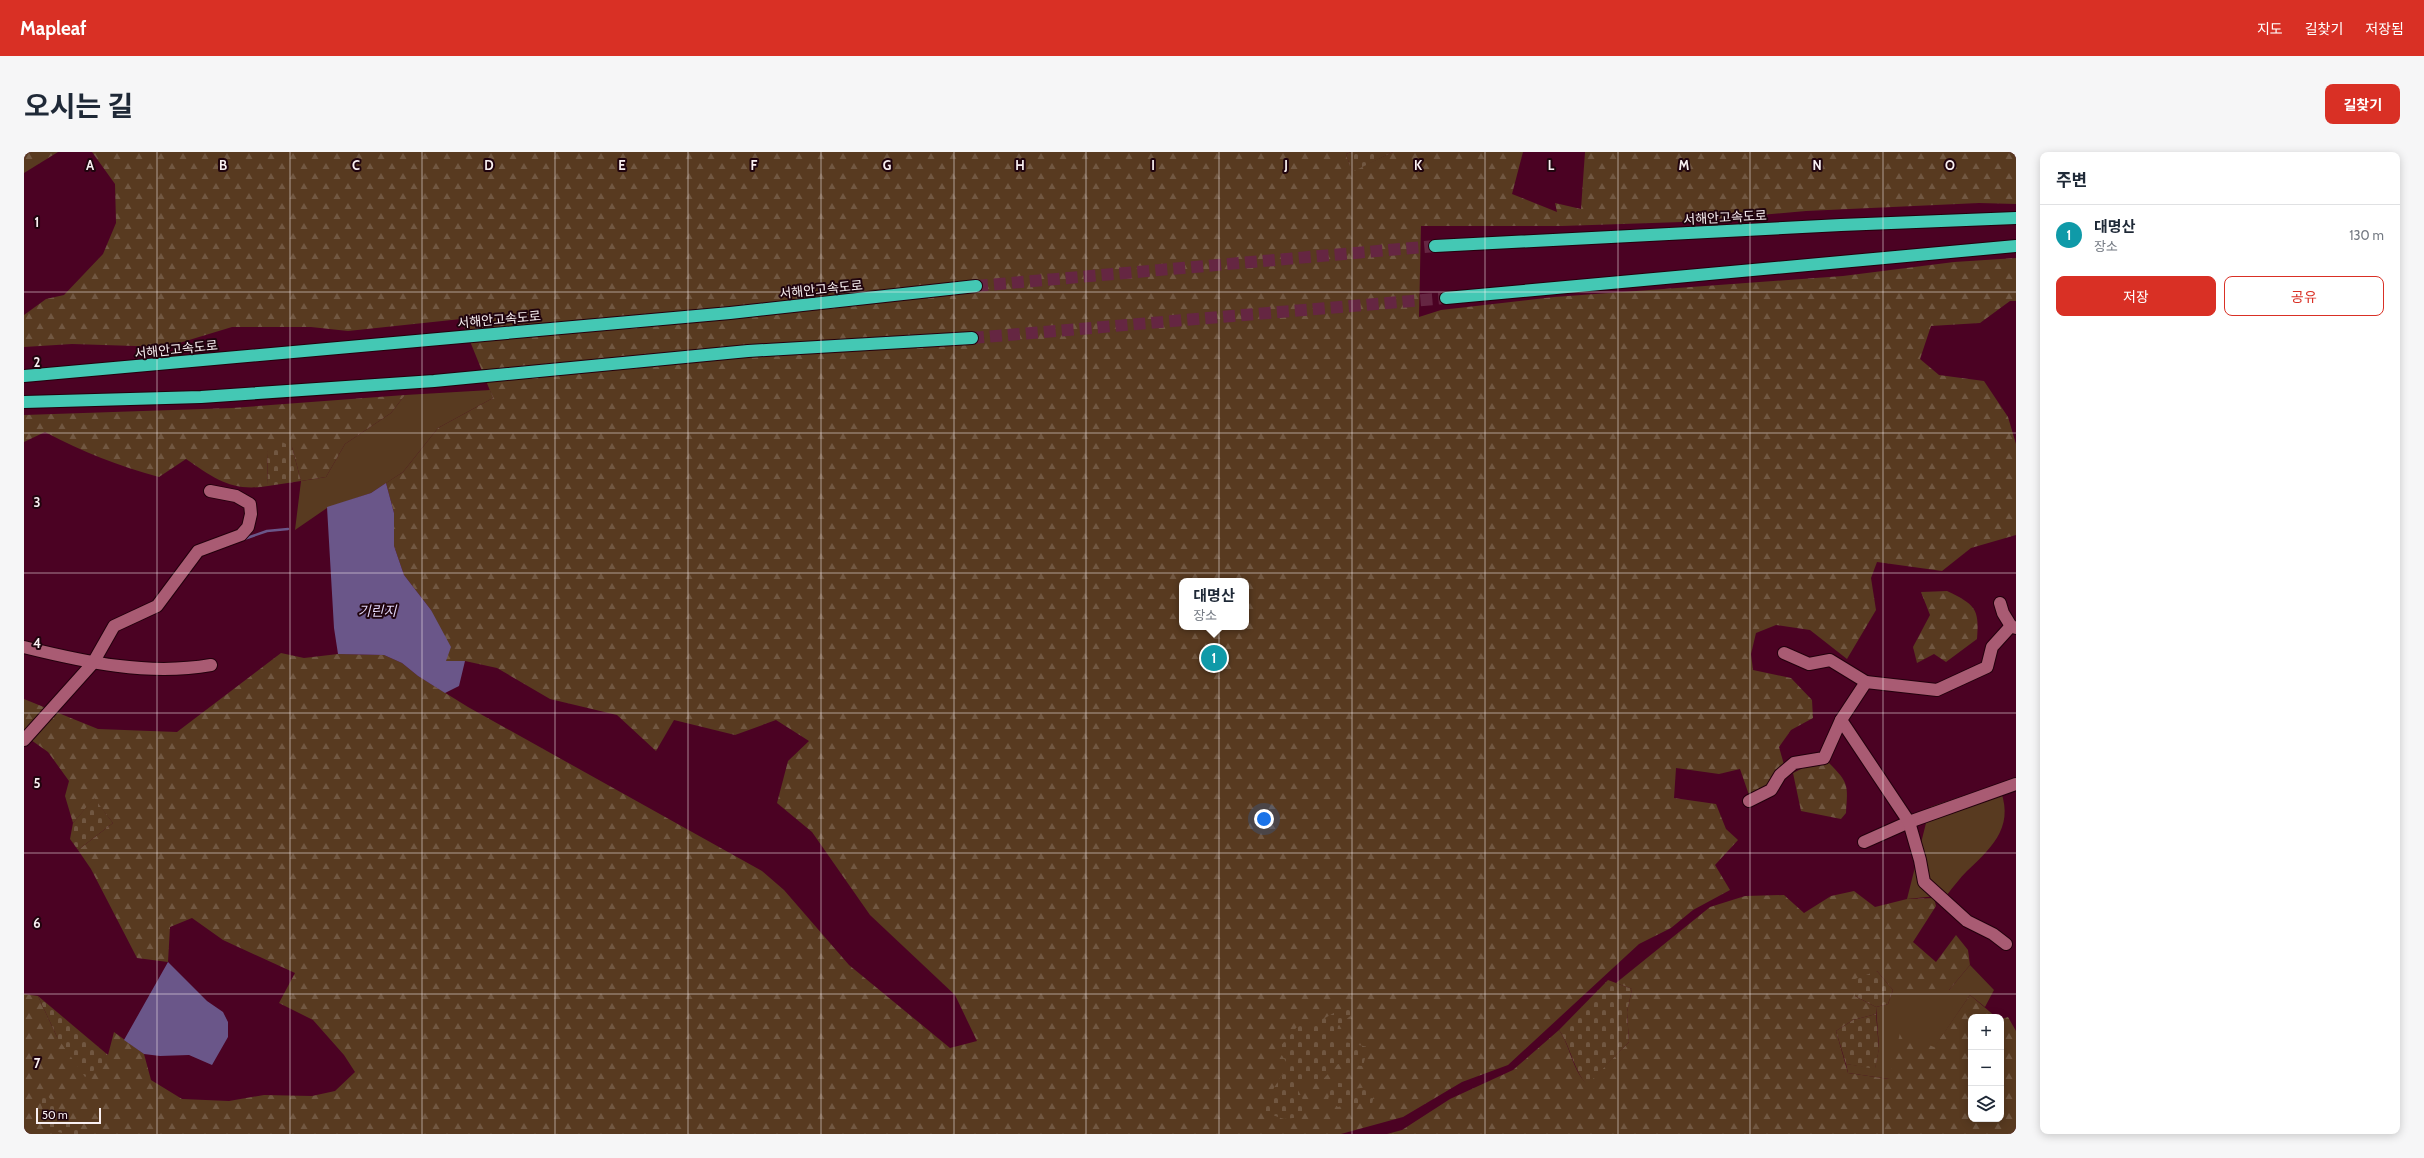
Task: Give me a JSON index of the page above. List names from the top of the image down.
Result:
{
  "streets": {
    "highway": ["서해안고속도로"]
  },
  "water": ["기린지"],
  "scale_bar": "50 m",
  "page": {
    "header": "Mapleaf",
    "nav": ["지도", "길찾기", "저장됨"],
    "title": "오시는 길",
    "buttons": [
      "길찾기",
      ["저장", "공유"]
    ],
    "heading": "주변",
    "list": [
      {
        "mark": "1",
        "name": "대명산",
        "note": "장소",
        "value": "130 m"
      }
    ],
    "popup": ["대명산", "장소"],
    "pins": "1",
    "map_buttons": ["+", "−"],
    "scale": "50 m"
  },
  "grid": {
    "columns": [
      "A",
      "B",
      "C",
      "D",
      "E",
      "F",
      "G",
      "H",
      "I",
      "J",
      "K",
      "L",
      "M",
      "N",
      "O"
    ],
    "rows": [
      "1",
      "2",
      "3",
      "4",
      "5",
      "6",
      "7"
    ]
  }
}
